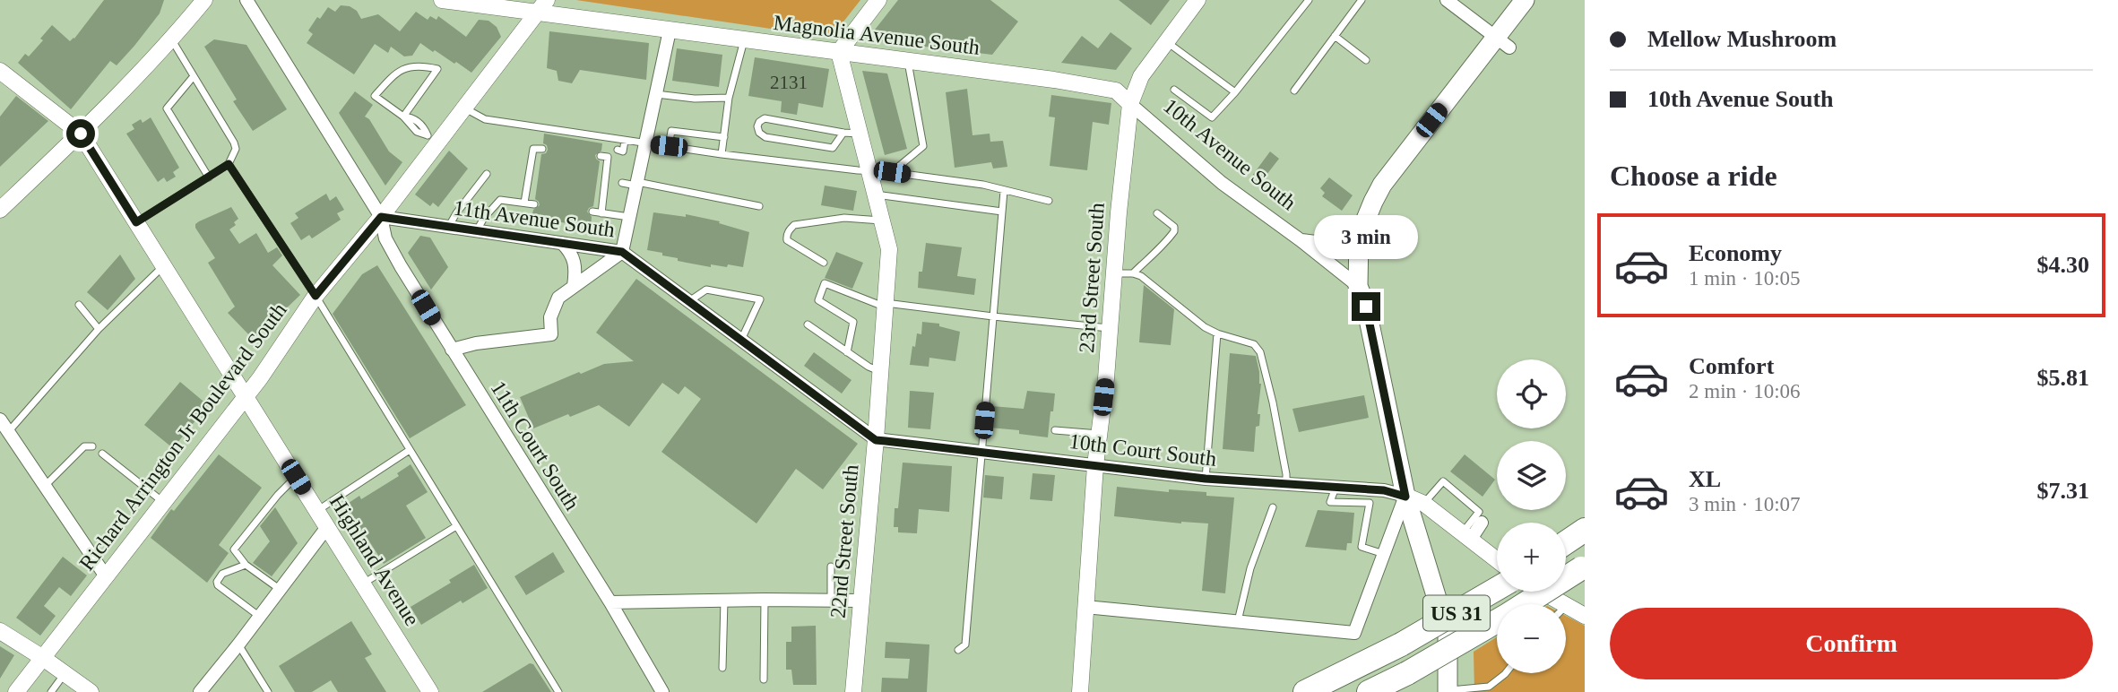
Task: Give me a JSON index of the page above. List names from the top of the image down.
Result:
{
  "streets": {
    "highway": ["US 31"],
    "street": [
      "Magnolia Avenue South",
      "10th Avenue South",
      "11th Avenue South",
      "23rd Street South",
      "Richard Arrington Jr Boulevard South",
      "11th Court South",
      "10th Court South",
      "22nd Street South",
      "Highland Avenue"
    ]
  },
  "crossings": [
    ["Magnolia Avenue South", "10th Avenue South"],
    ["Magnolia Avenue South", "23rd Street South"],
    ["Magnolia Avenue South", "Richard Arrington Jr Boulevard South"],
    ["Magnolia Avenue South", "22nd Street South"],
    ["10th Avenue South", "23rd Street South"],
    ["11th Avenue South", "Richard Arrington Jr Boulevard South"],
    ["11th Avenue South", "11th Court South"],
    ["11th Avenue South", "10th Court South"],
    ["11th Avenue South", "22nd Street South"],
    ["23rd Street South", "10th Court South"],
    ["Richard Arrington Jr Boulevard South", "11th Court South"],
    ["Richard Arrington Jr Boulevard South", "Highland Avenue"],
    ["10th Court South", "22nd Street South"]
  ],
  "house_numbers": ["2131"],
  "page": {
    "banner": ["Mellow Mushroom", "10th Avenue South"],
    "heading": "Choose a ride",
    "list": [
      {
        "name": "Economy",
        "note": "1 min · 10:05",
        "value": "$4.30"
      },
      {
        "name": "Comfort",
        "note": "2 min · 10:06",
        "value": "$5.81"
      },
      {
        "name": "XL",
        "note": "3 min · 10:07",
        "value": "$7.31"
      }
    ],
    "bubble": "3 min",
    "map_buttons": ["+", "−"],
    "buttons": "Confirm"
  }
}
